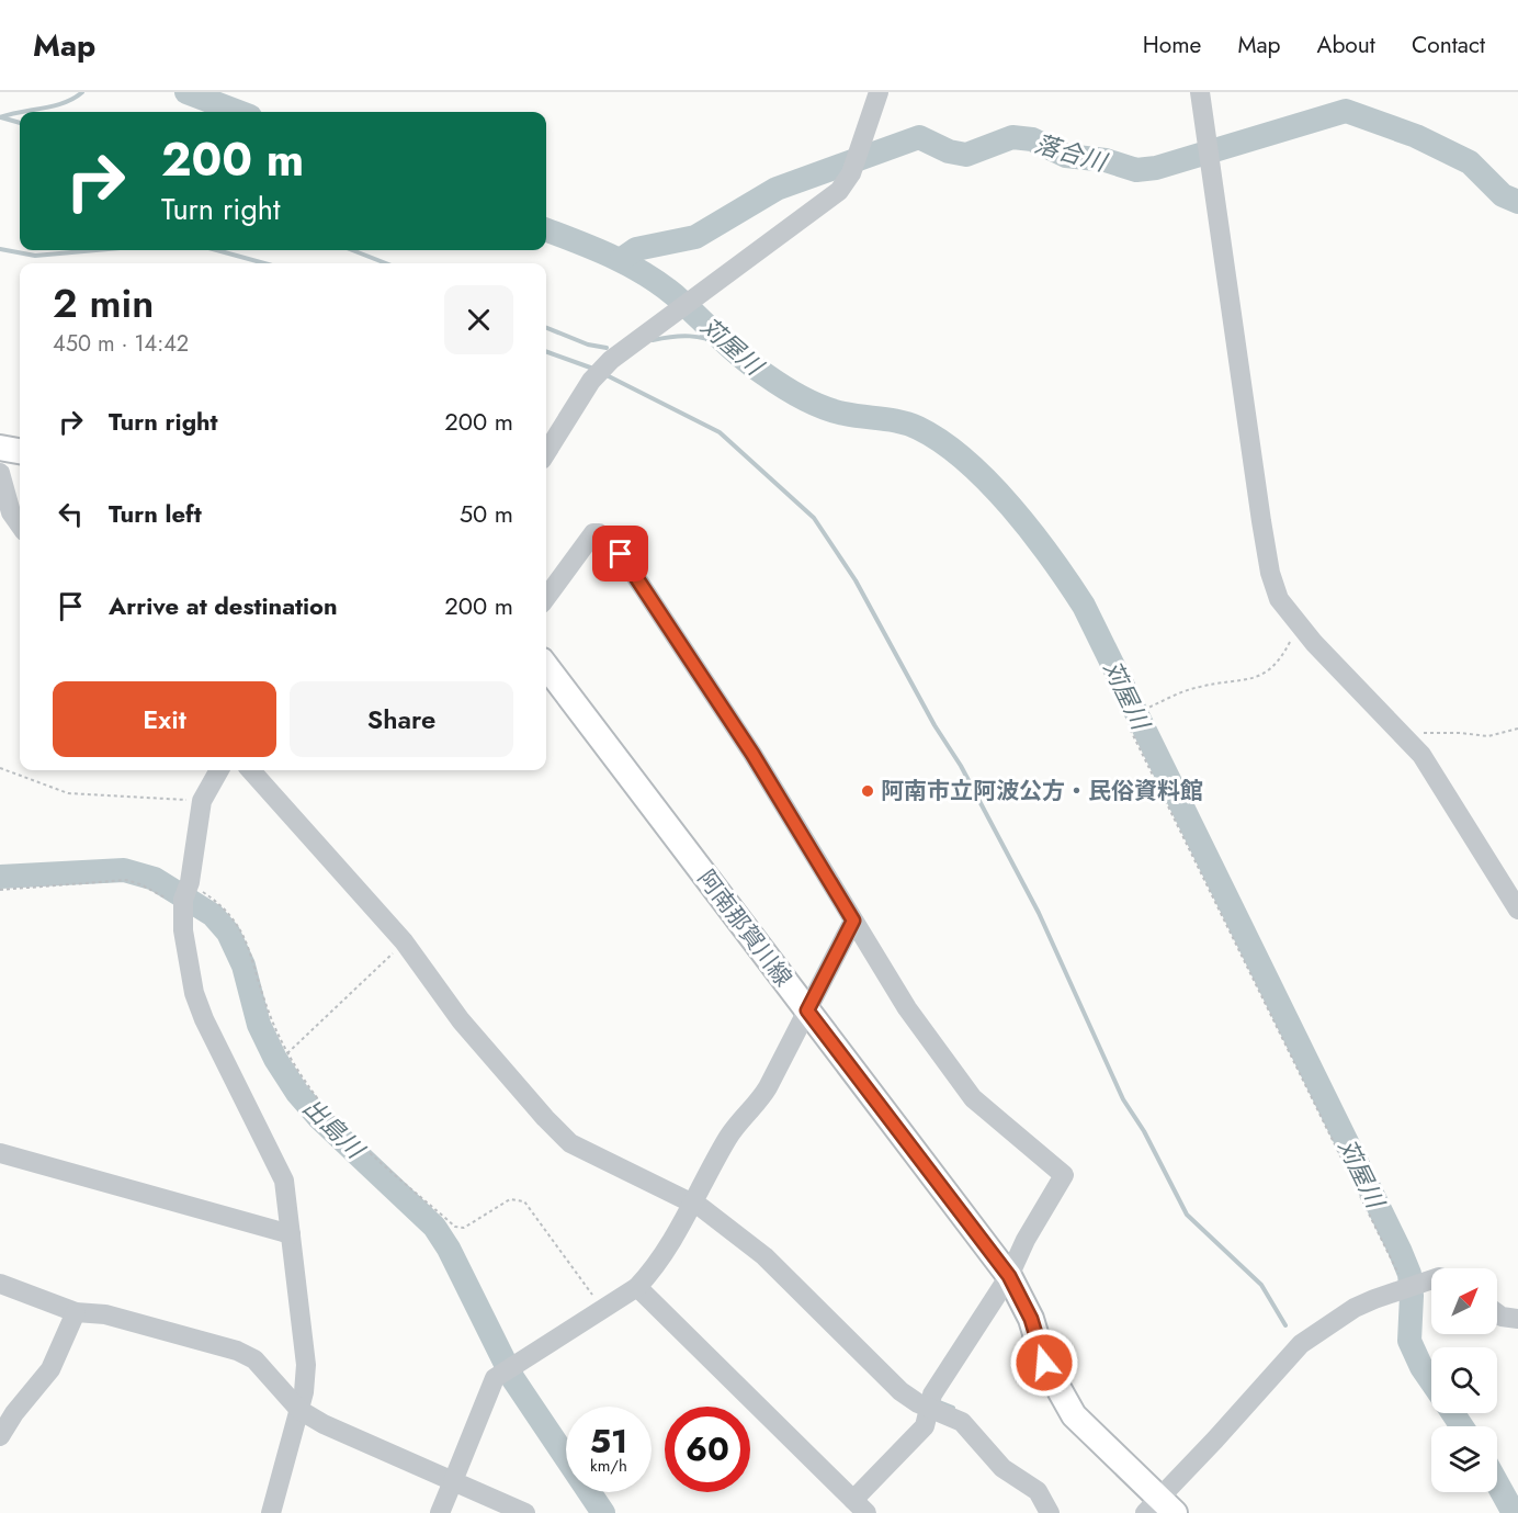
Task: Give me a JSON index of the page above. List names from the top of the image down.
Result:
{
  "streets": {
    "main road": ["阿南那賀川線"]
  },
  "water": ["落合川", "苅屋川", "出島川"],
  "places": ["阿南市立阿波公方・民俗資料館"],
  "north": "top right",
  "page": {
    "header": "Map",
    "nav": [
      "Home",
      "Map",
      "About",
      "Contact"
    ],
    "turn": ["200 m", "Turn right"],
    "heading": ["2 min", "450 m · 14:42"],
    "list": [
      {
        "name": "Turn right",
        "value": "200 m"
      },
      {
        "name": "Turn left",
        "value": "50 m"
      },
      {
        "name": "Arrive at destination",
        "value": "200 m"
      }
    ],
    "buttons": ["Exit", "Share"],
    "speed": "51 km/h",
    "limit": "60"
  }
}
